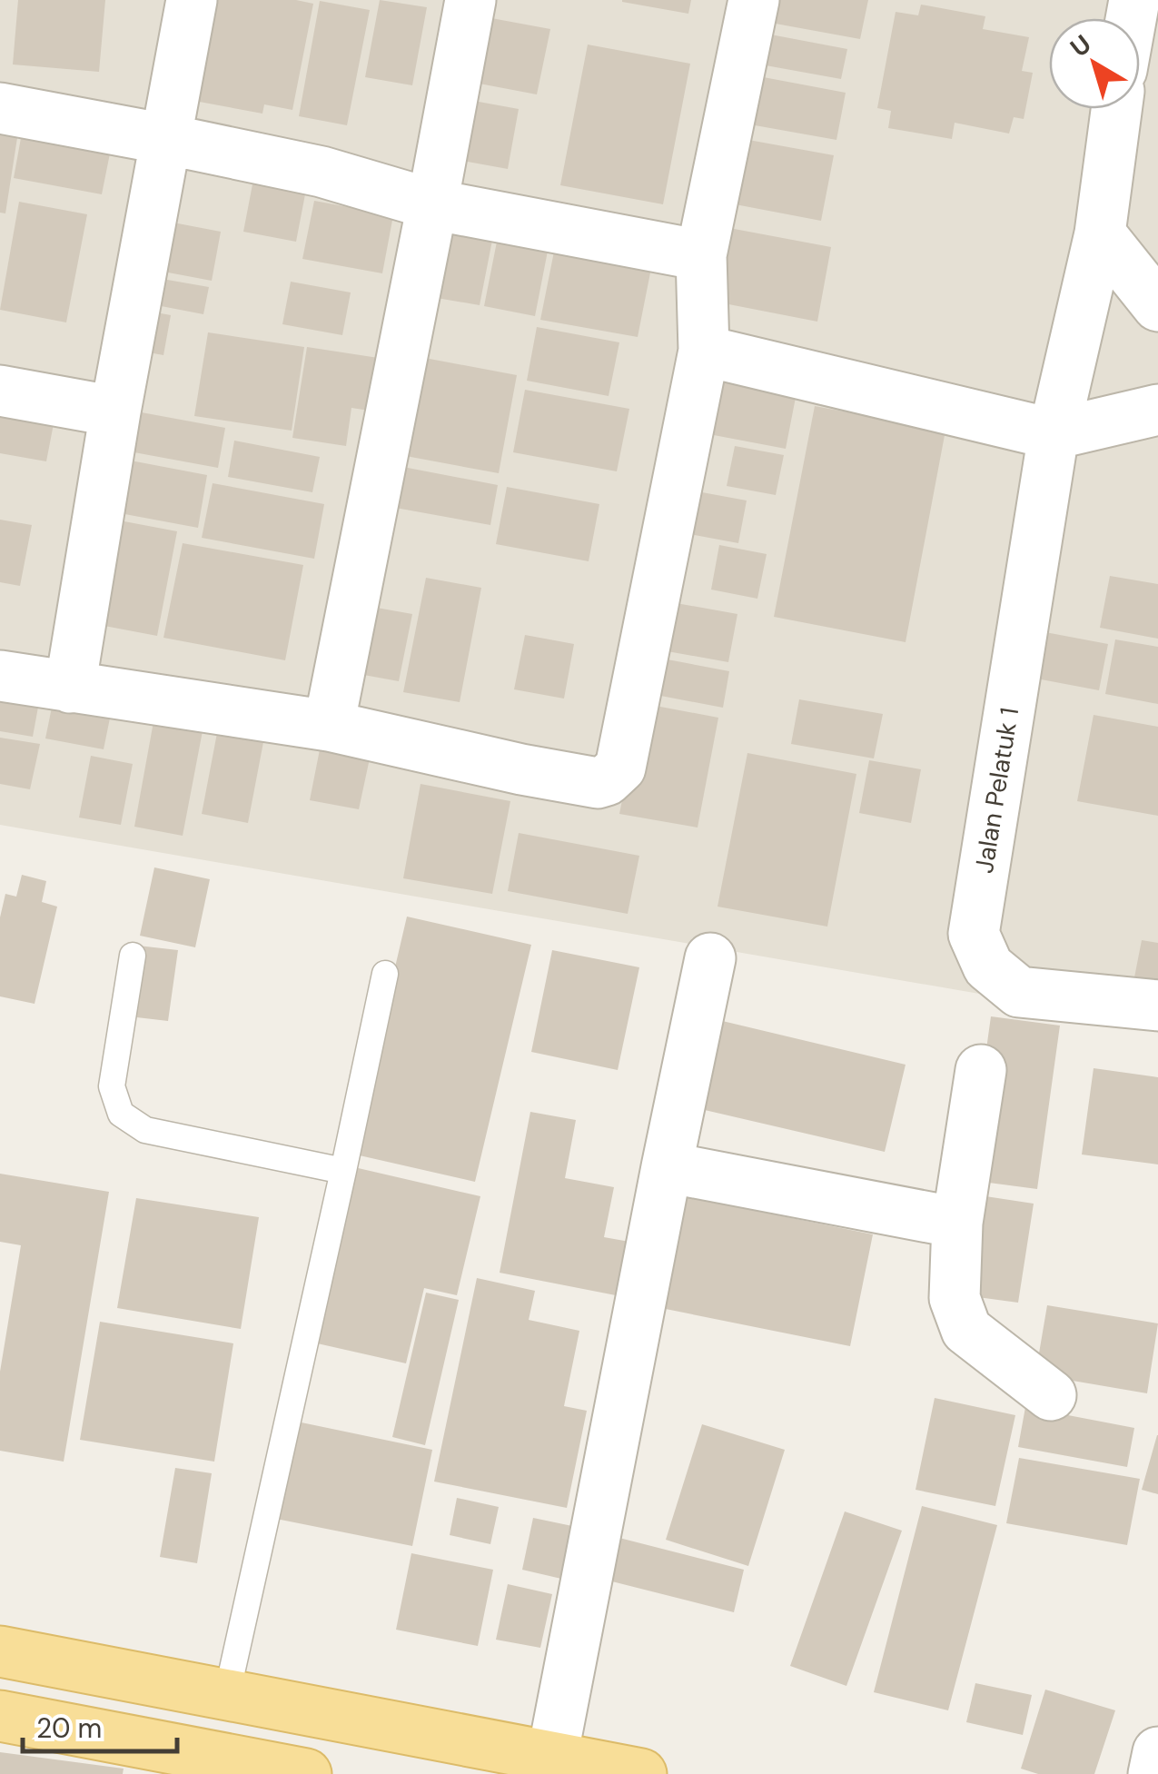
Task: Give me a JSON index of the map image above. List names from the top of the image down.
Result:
{
  "streets": {
    "street": ["Jalan Pelatuk 1"]
  },
  "scale_bar": "20 m",
  "north": "top left"
}
